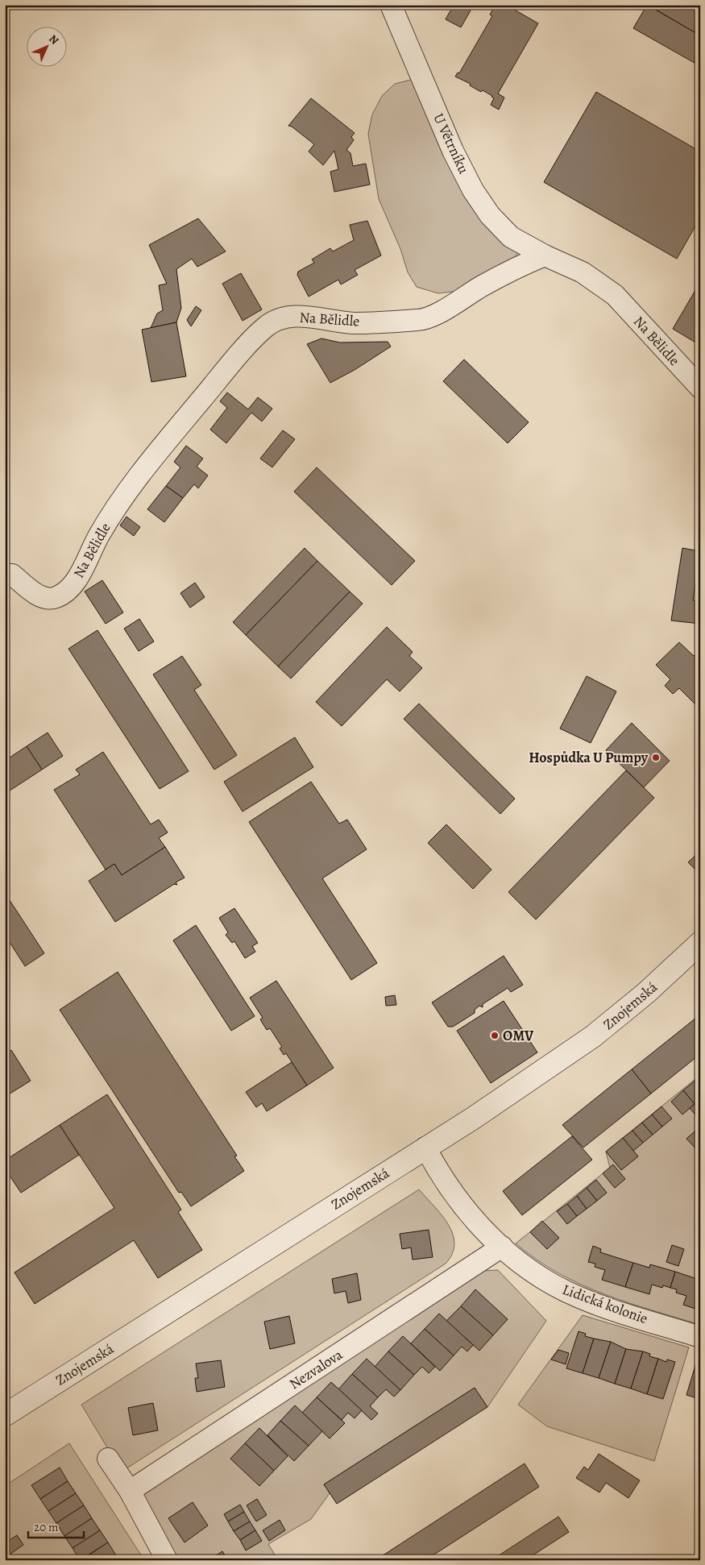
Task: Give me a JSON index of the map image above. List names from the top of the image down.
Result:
{
  "streets": {
    "main road": ["Znojemská"],
    "street": [
      "U Větrníku",
      "Na Bělidle",
      "Lidická kolonie",
      "Nezvalova"
    ]
  },
  "crossings": [
    ["U Větrníku", "Na Bělidle"],
    ["Znojemská", "Lidická kolonie"],
    ["Lidická kolonie", "Nezvalova"]
  ],
  "places": ["Hospůdka U Pumpy", "OMV"],
  "scale_bar": "20 m",
  "north": "top right"
}
